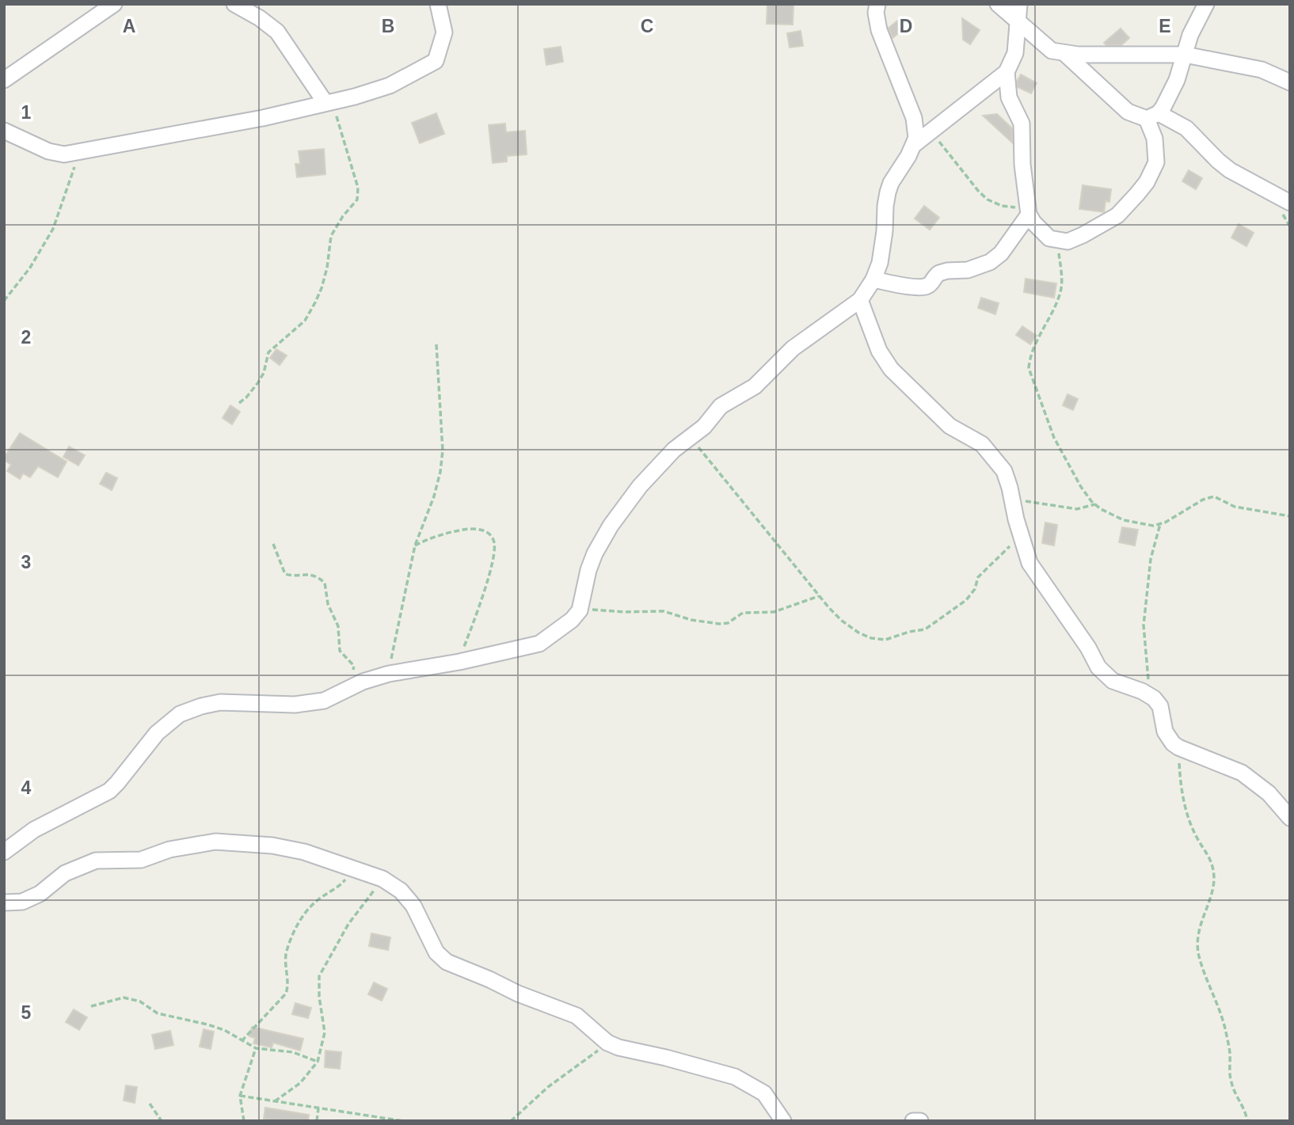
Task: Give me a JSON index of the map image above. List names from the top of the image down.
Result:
{
  "grid": {
    "columns": [
      "A",
      "B",
      "C",
      "D",
      "E"
    ],
    "rows": [
      "1",
      "2",
      "3",
      "4",
      "5"
    ]
  }
}
